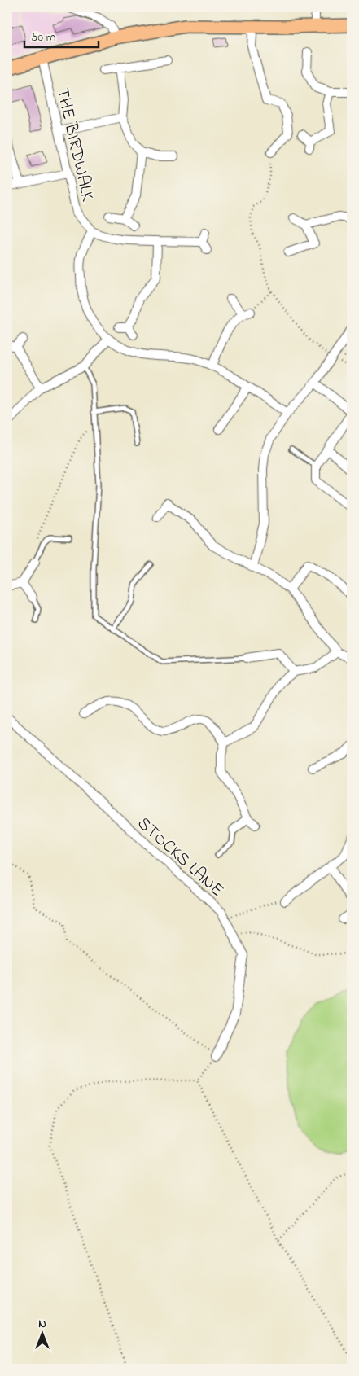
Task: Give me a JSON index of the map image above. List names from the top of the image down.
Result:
{
  "streets": {
    "street": ["THE BIRDWALK", "STOCKS LANE"]
  },
  "scale_bar": "50 m",
  "north": "top"
}
